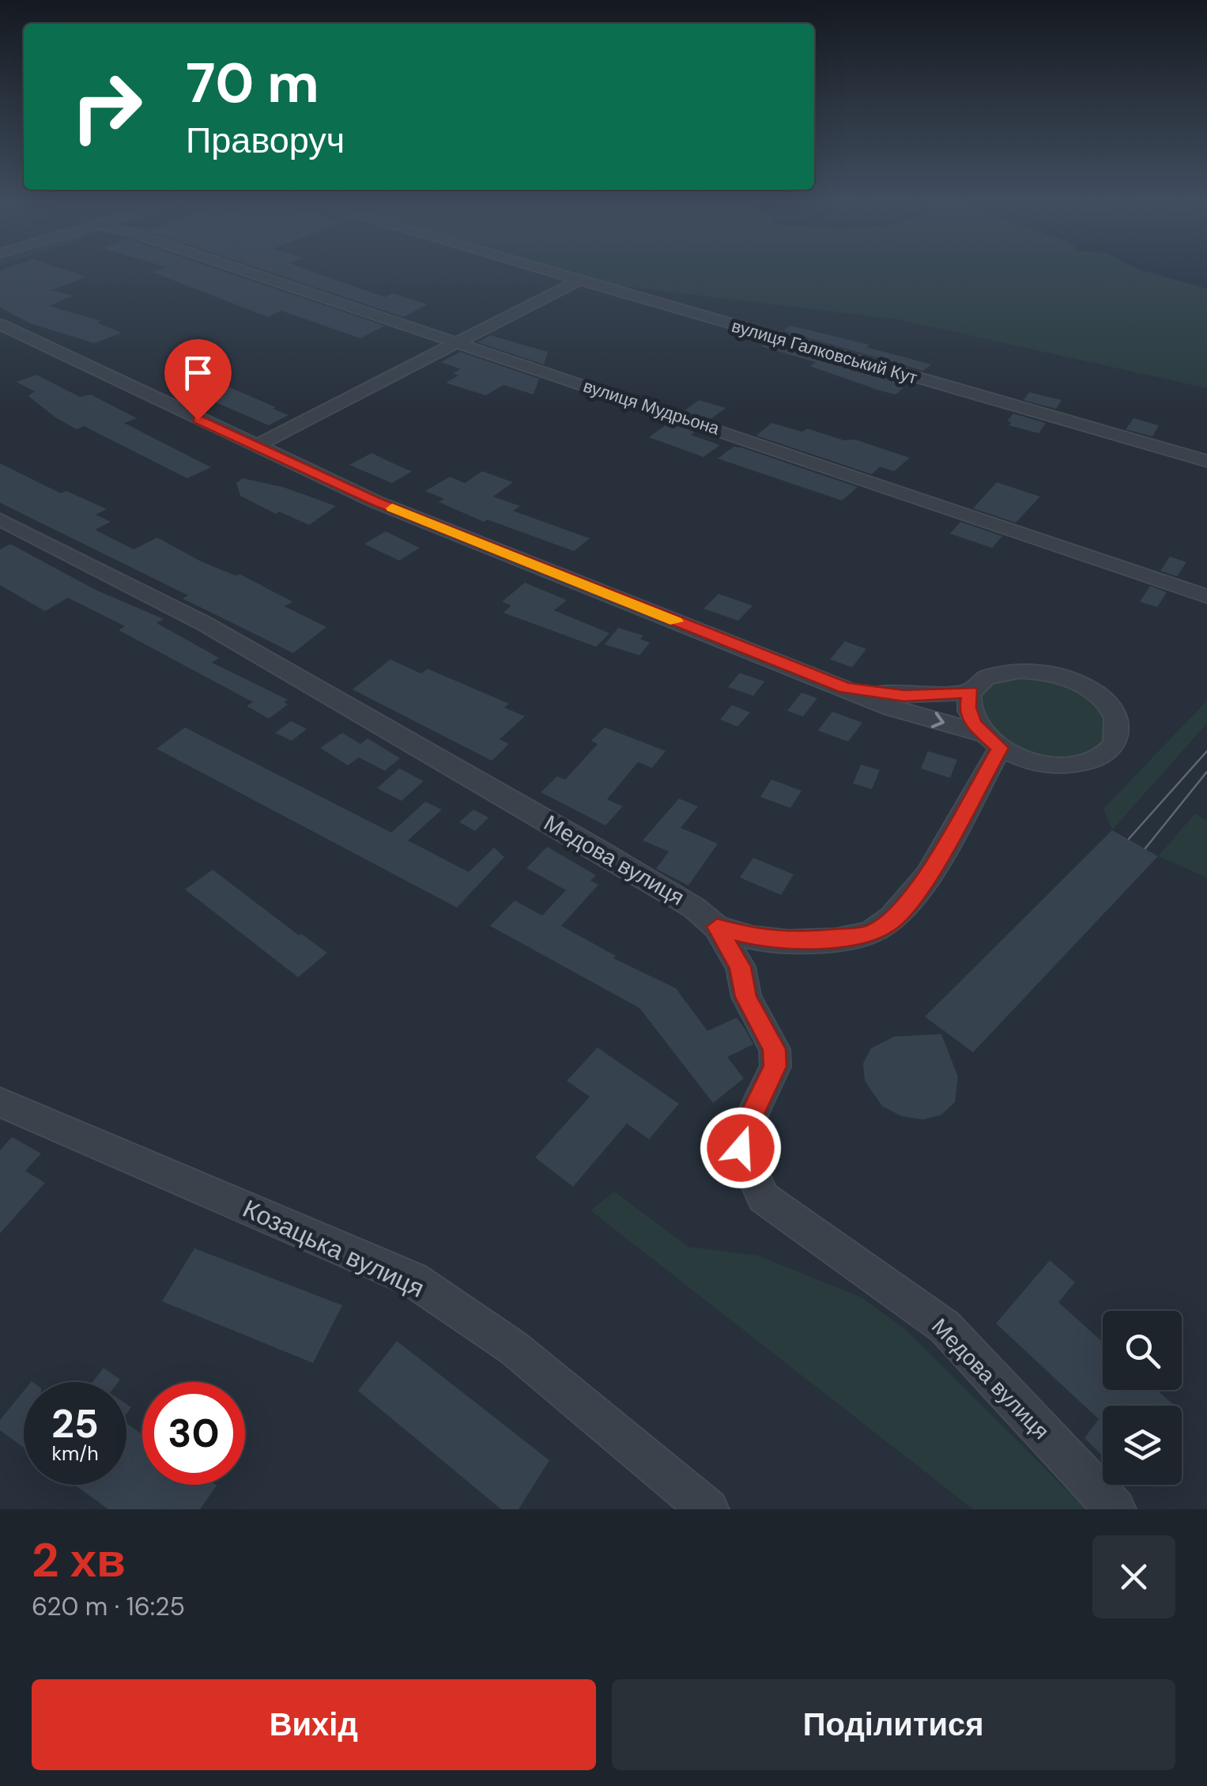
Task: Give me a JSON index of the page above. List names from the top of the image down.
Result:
{
  "streets": {
    "street": [
      "вулиця Галковський Кут",
      "вулиця Мудрьона",
      "Медова вулиця",
      "Козацька вулиця"
    ]
  },
  "page": {
    "turn": ["70 m", "Праворуч"],
    "speed": "25 km/h",
    "limit": "30",
    "heading": ["2 хв", "620 m · 16:25"],
    "buttons": ["Вихід", "Поділитися"]
  }
}
